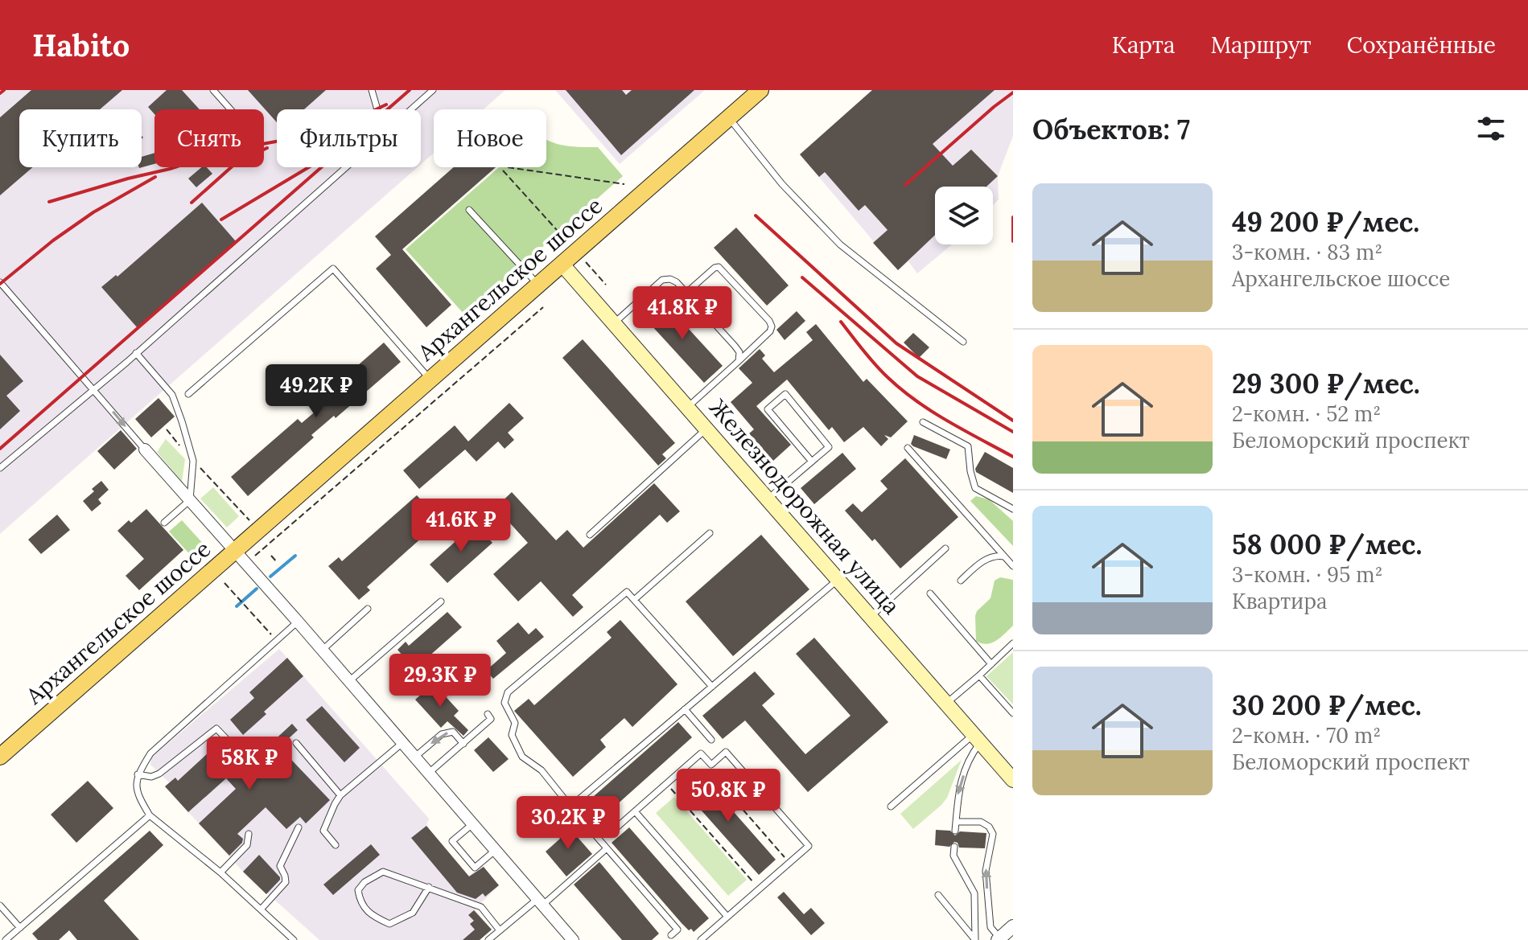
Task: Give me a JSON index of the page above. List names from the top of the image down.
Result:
{
  "streets": {
    "main road": ["Архангельское шоссе", "Железнодорожная улица"]
  },
  "crossings": [
    ["Архангельское шоссе", "Железнодорожная улица"]
  ],
  "page": {
    "header": "Habito",
    "nav": ["Карта", "Маршрут", "Сохранённые"],
    "heading": "Объектов: 7",
    "chip": [
      "Купить",
      "Снять",
      "Фильтры",
      "Новое"
    ],
    "list": [
      {
        "name": "49 200 ₽/мес.",
        "note": "3-комн. · 83 m² · Архангельское шоссе"
      },
      {
        "name": "29 300 ₽/мес.",
        "note": "2-комн. · 52 m² · Беломорский проспект"
      },
      {
        "name": "58 000 ₽/мес.",
        "note": "3-комн. · 95 m² · Квартира"
      },
      {
        "name": "30 200 ₽/мес.",
        "note": "2-комн. · 70 m² · Беломорский проспект"
      }
    ],
    "price": [
      "41.8K ₽",
      "49.2K ₽",
      "41.6K ₽",
      "29.3K ₽",
      "58K ₽",
      "50.8K ₽",
      "30.2K ₽"
    ]
  }
}
